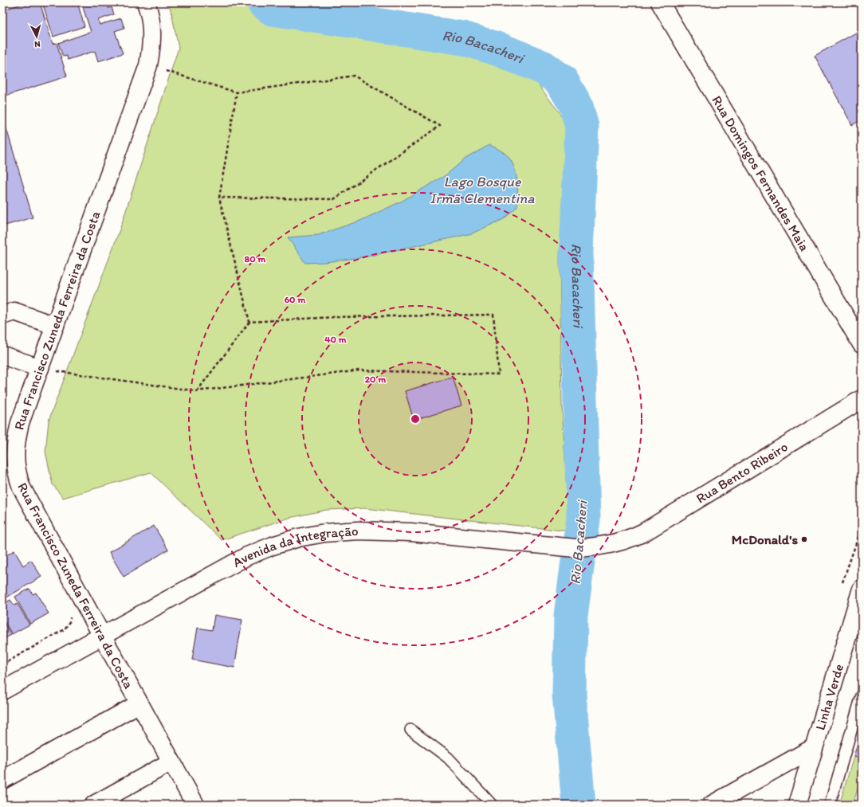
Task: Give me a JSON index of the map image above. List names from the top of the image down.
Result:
{
  "streets": {
    "main road": [
      "Rua Domingos Fernandes Maia",
      "Rua Francisco Zuneda Ferreira da Costa",
      "Rua Bento Ribeiro",
      "Avenida da Integração",
      "Linha Verde"
    ]
  },
  "crossings": [
    ["Rua Francisco Zuneda Ferreira da Costa", "Avenida da Integração"],
    ["Rua Bento Ribeiro", "Avenida da Integração"]
  ],
  "water": ["Rio Bacacheri", "Lago Bosque Irmã Clementina"],
  "places": ["McDonald's"],
  "north": "bottom",
  "rings": [
    "80 m",
    "60 m",
    "40 m",
    "20 m"
  ]
}
